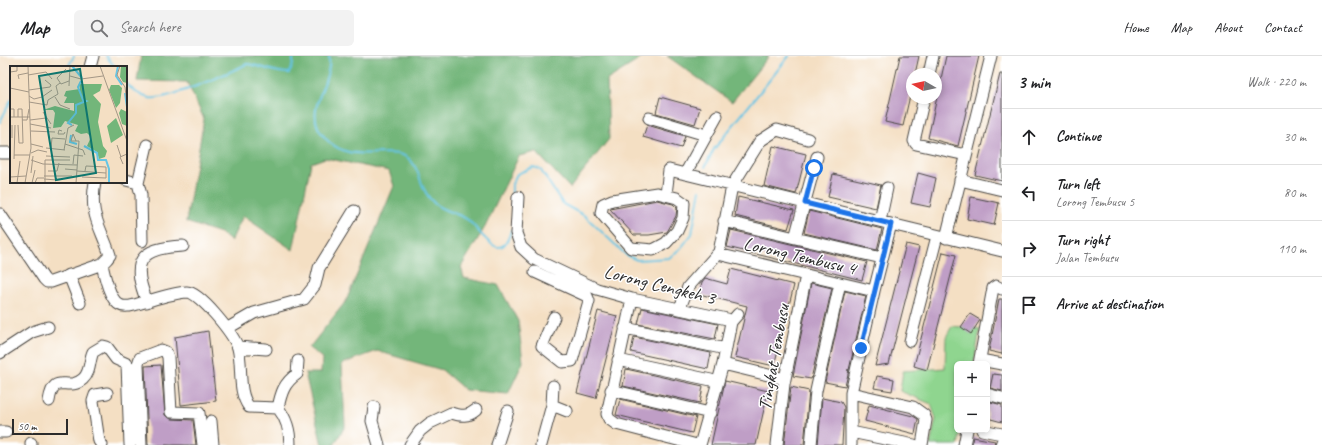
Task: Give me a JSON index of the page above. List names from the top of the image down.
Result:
{
  "streets": {
    "street": ["Lorong Tembusu 4", "Lorong Cengkeh 3", "Tingkat Tembusu"]
  },
  "crossings": [
    ["Lorong Tembusu 4", "Tingkat Tembusu"]
  ],
  "scale_bar": "50 m",
  "north": "left",
  "page": {
    "header": "Map",
    "search": "Search here",
    "nav": [
      "Home",
      "Map",
      "About",
      "Contact"
    ],
    "heading": ["3 min", "Walk · 220 m"],
    "list": [
      ["Continue", "30 m"],
      ["Turn left", "Lorong Tembusu 5", "80 m"],
      ["Turn right", "Jalan Tembusu", "110 m"],
      "Arrive at destination"
    ],
    "map_buttons": ["+", "−"],
    "scale": "50 m"
  }
}
